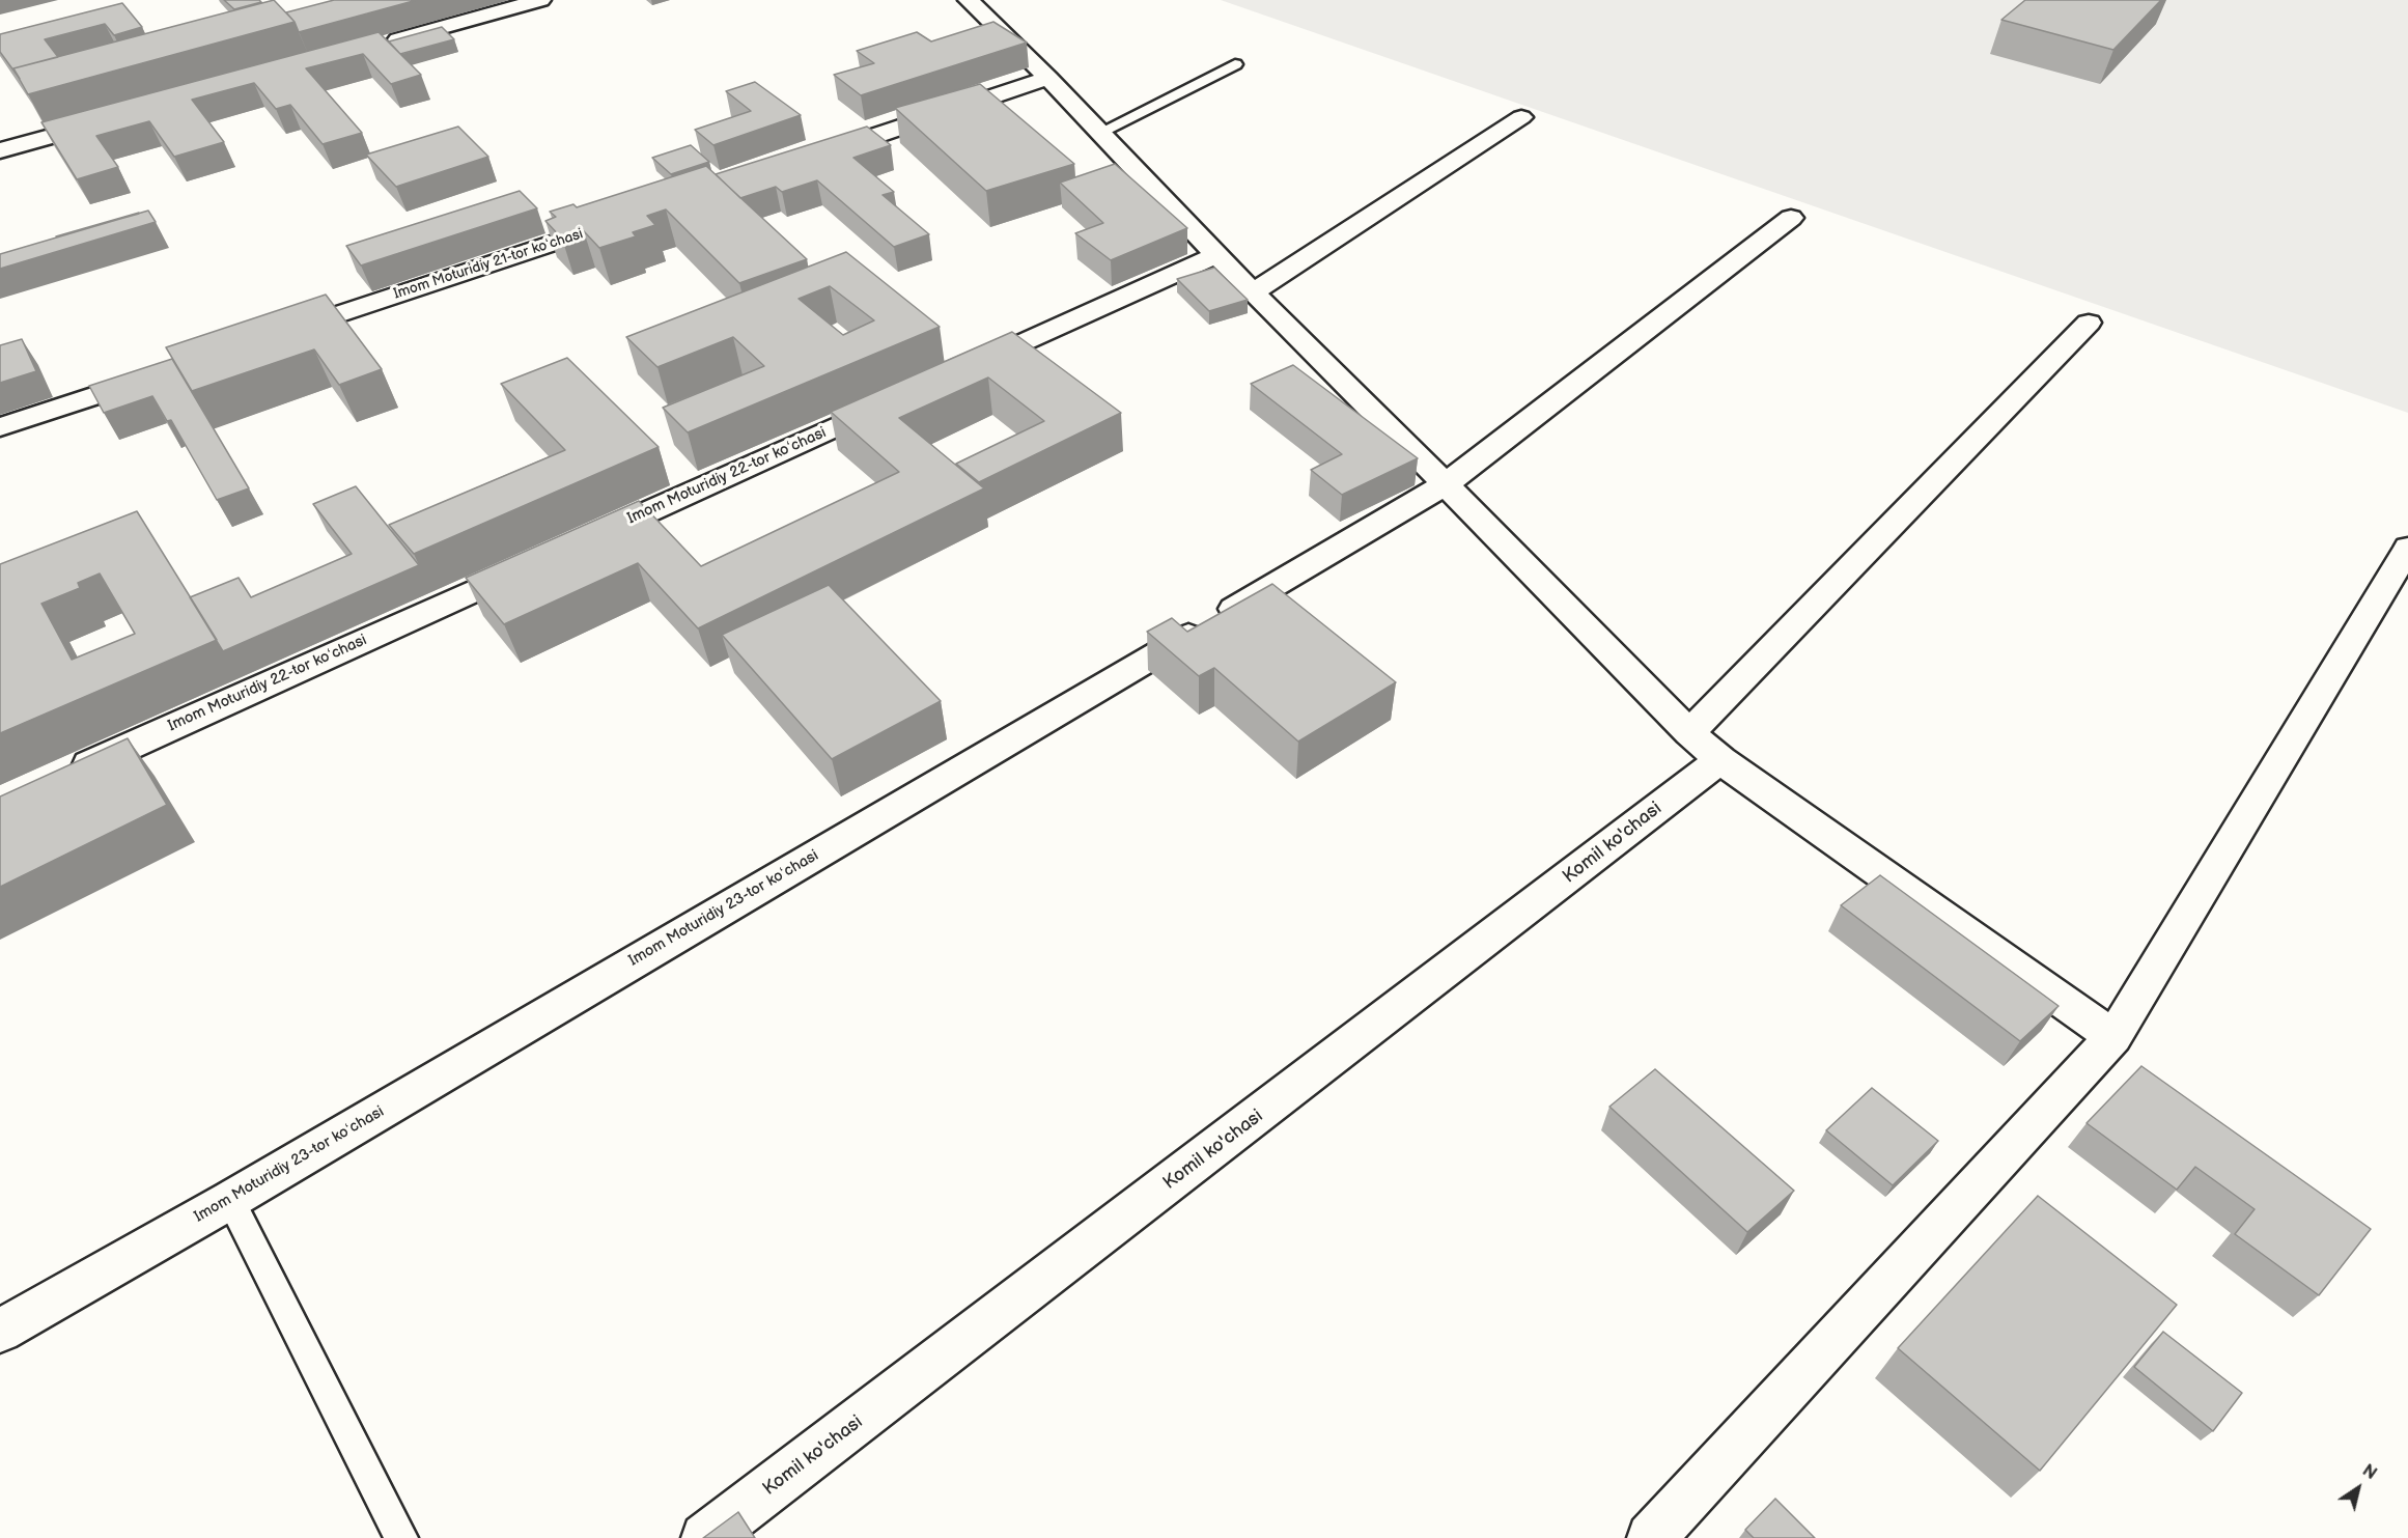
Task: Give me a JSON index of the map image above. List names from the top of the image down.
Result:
{
  "streets": {
    "street": [
      "Imom Moturidiy 21-tor koʻchasi",
      "Imom Moturidiy 22-tor koʻchasi",
      "Komil ko'chasi",
      "Imom Moturidiy 23-tor koʻchasi"
    ]
  },
  "north": "top right"
}
